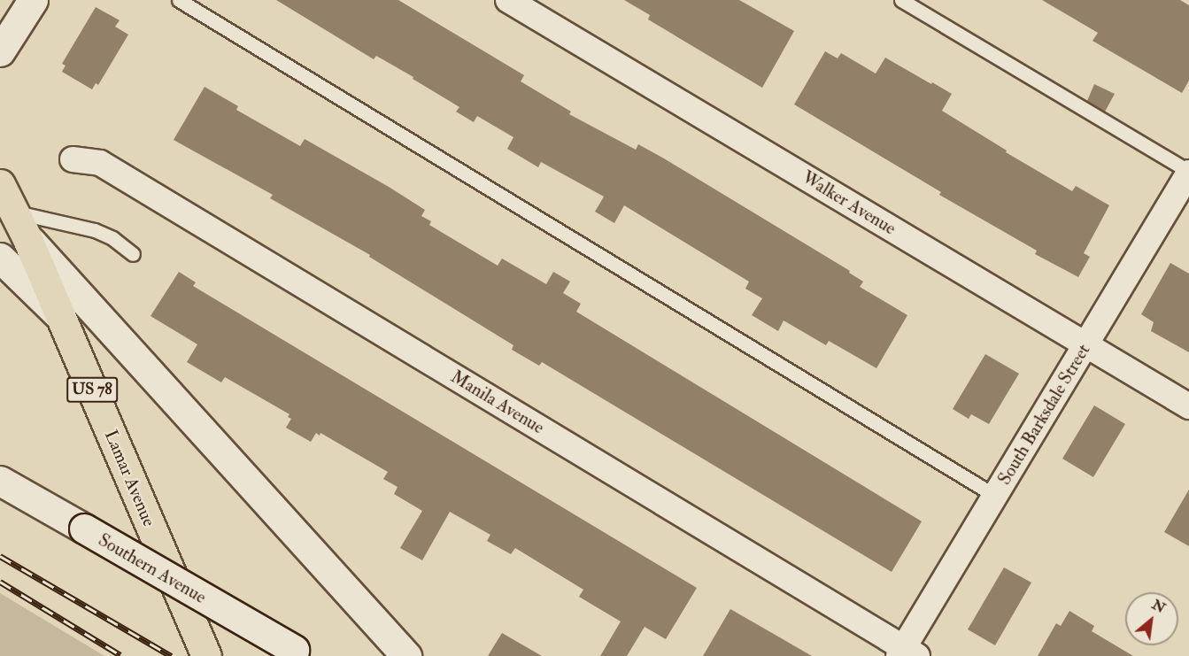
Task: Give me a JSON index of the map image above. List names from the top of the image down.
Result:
{
  "streets": {
    "main road": ["US 78", "Lamar Avenue", "Southern Avenue"],
    "street": ["Walker Avenue", "Manila Avenue", "South Barksdale Street"]
  },
  "crossings": [
    ["Walker Avenue", "South Barksdale Street"],
    ["Manila Avenue", "South Barksdale Street"]
  ],
  "north": "top right"
}
